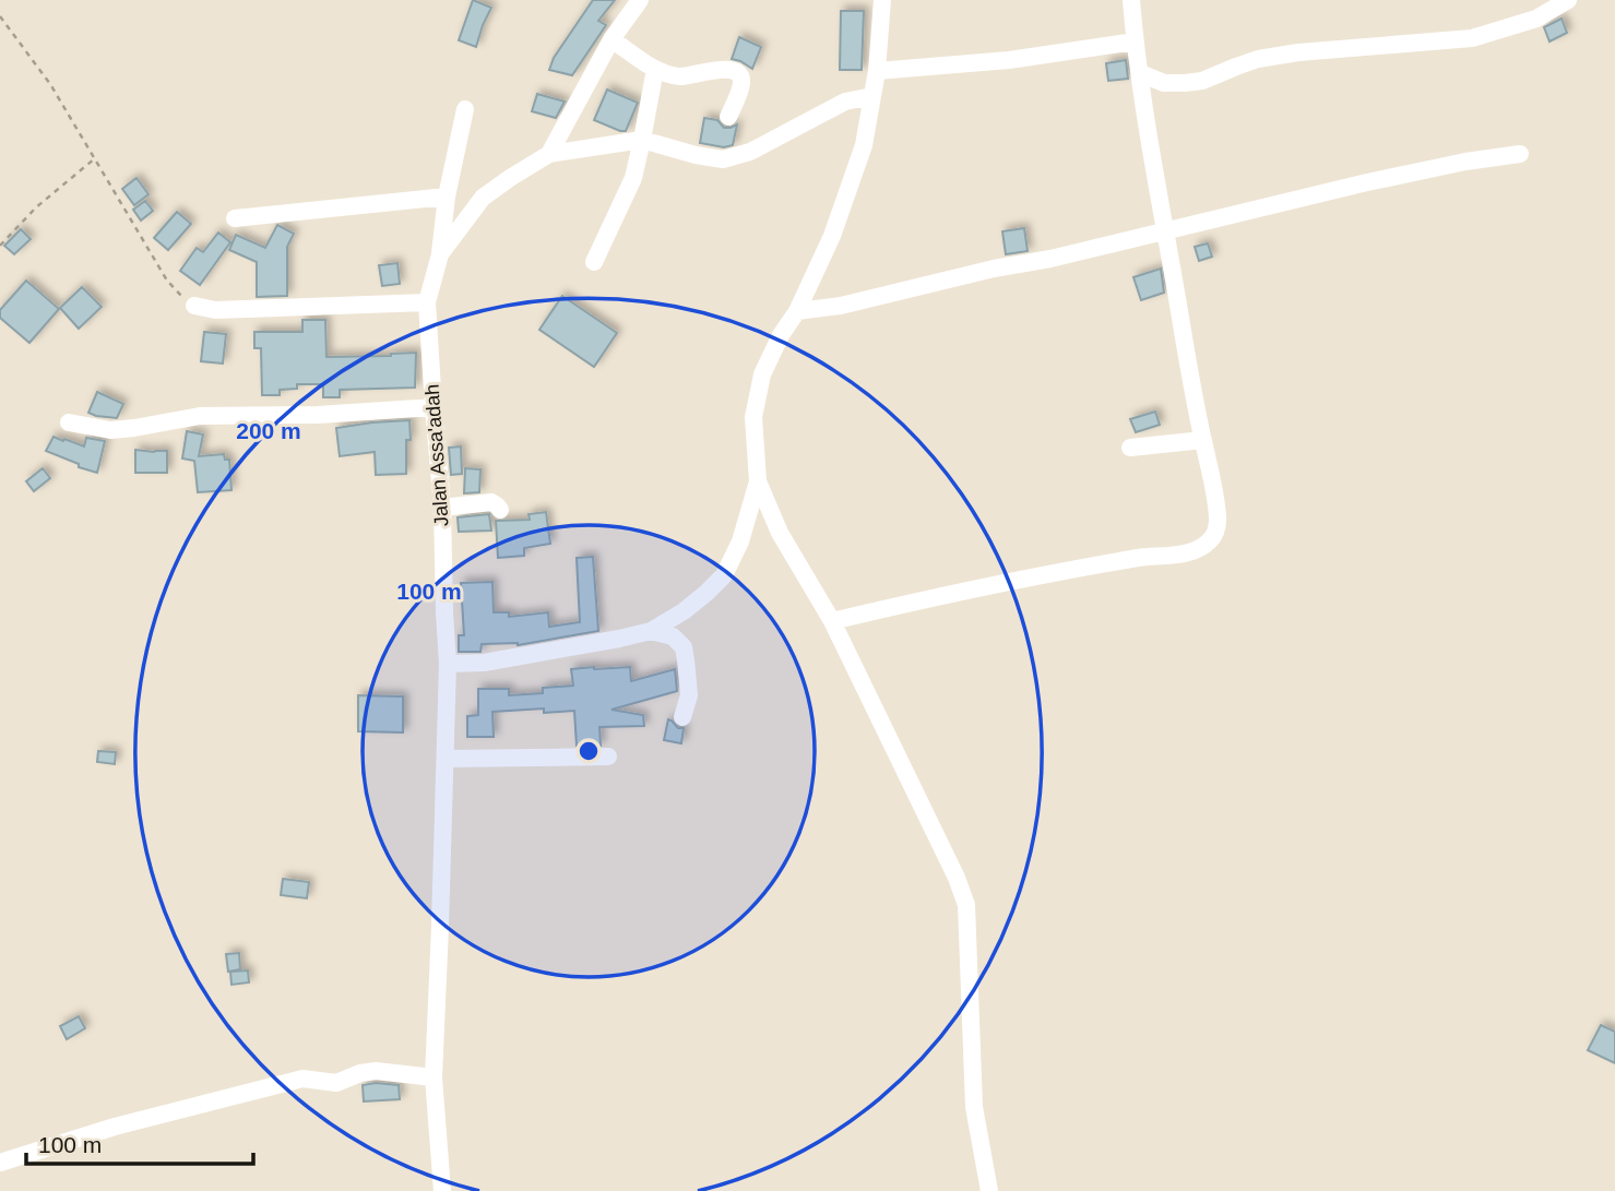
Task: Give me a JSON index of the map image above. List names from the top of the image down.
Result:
{
  "streets": {
    "street": ["Jalan Assa'adah"]
  },
  "scale_bar": "100 m",
  "rings": ["200 m", "100 m"]
}
